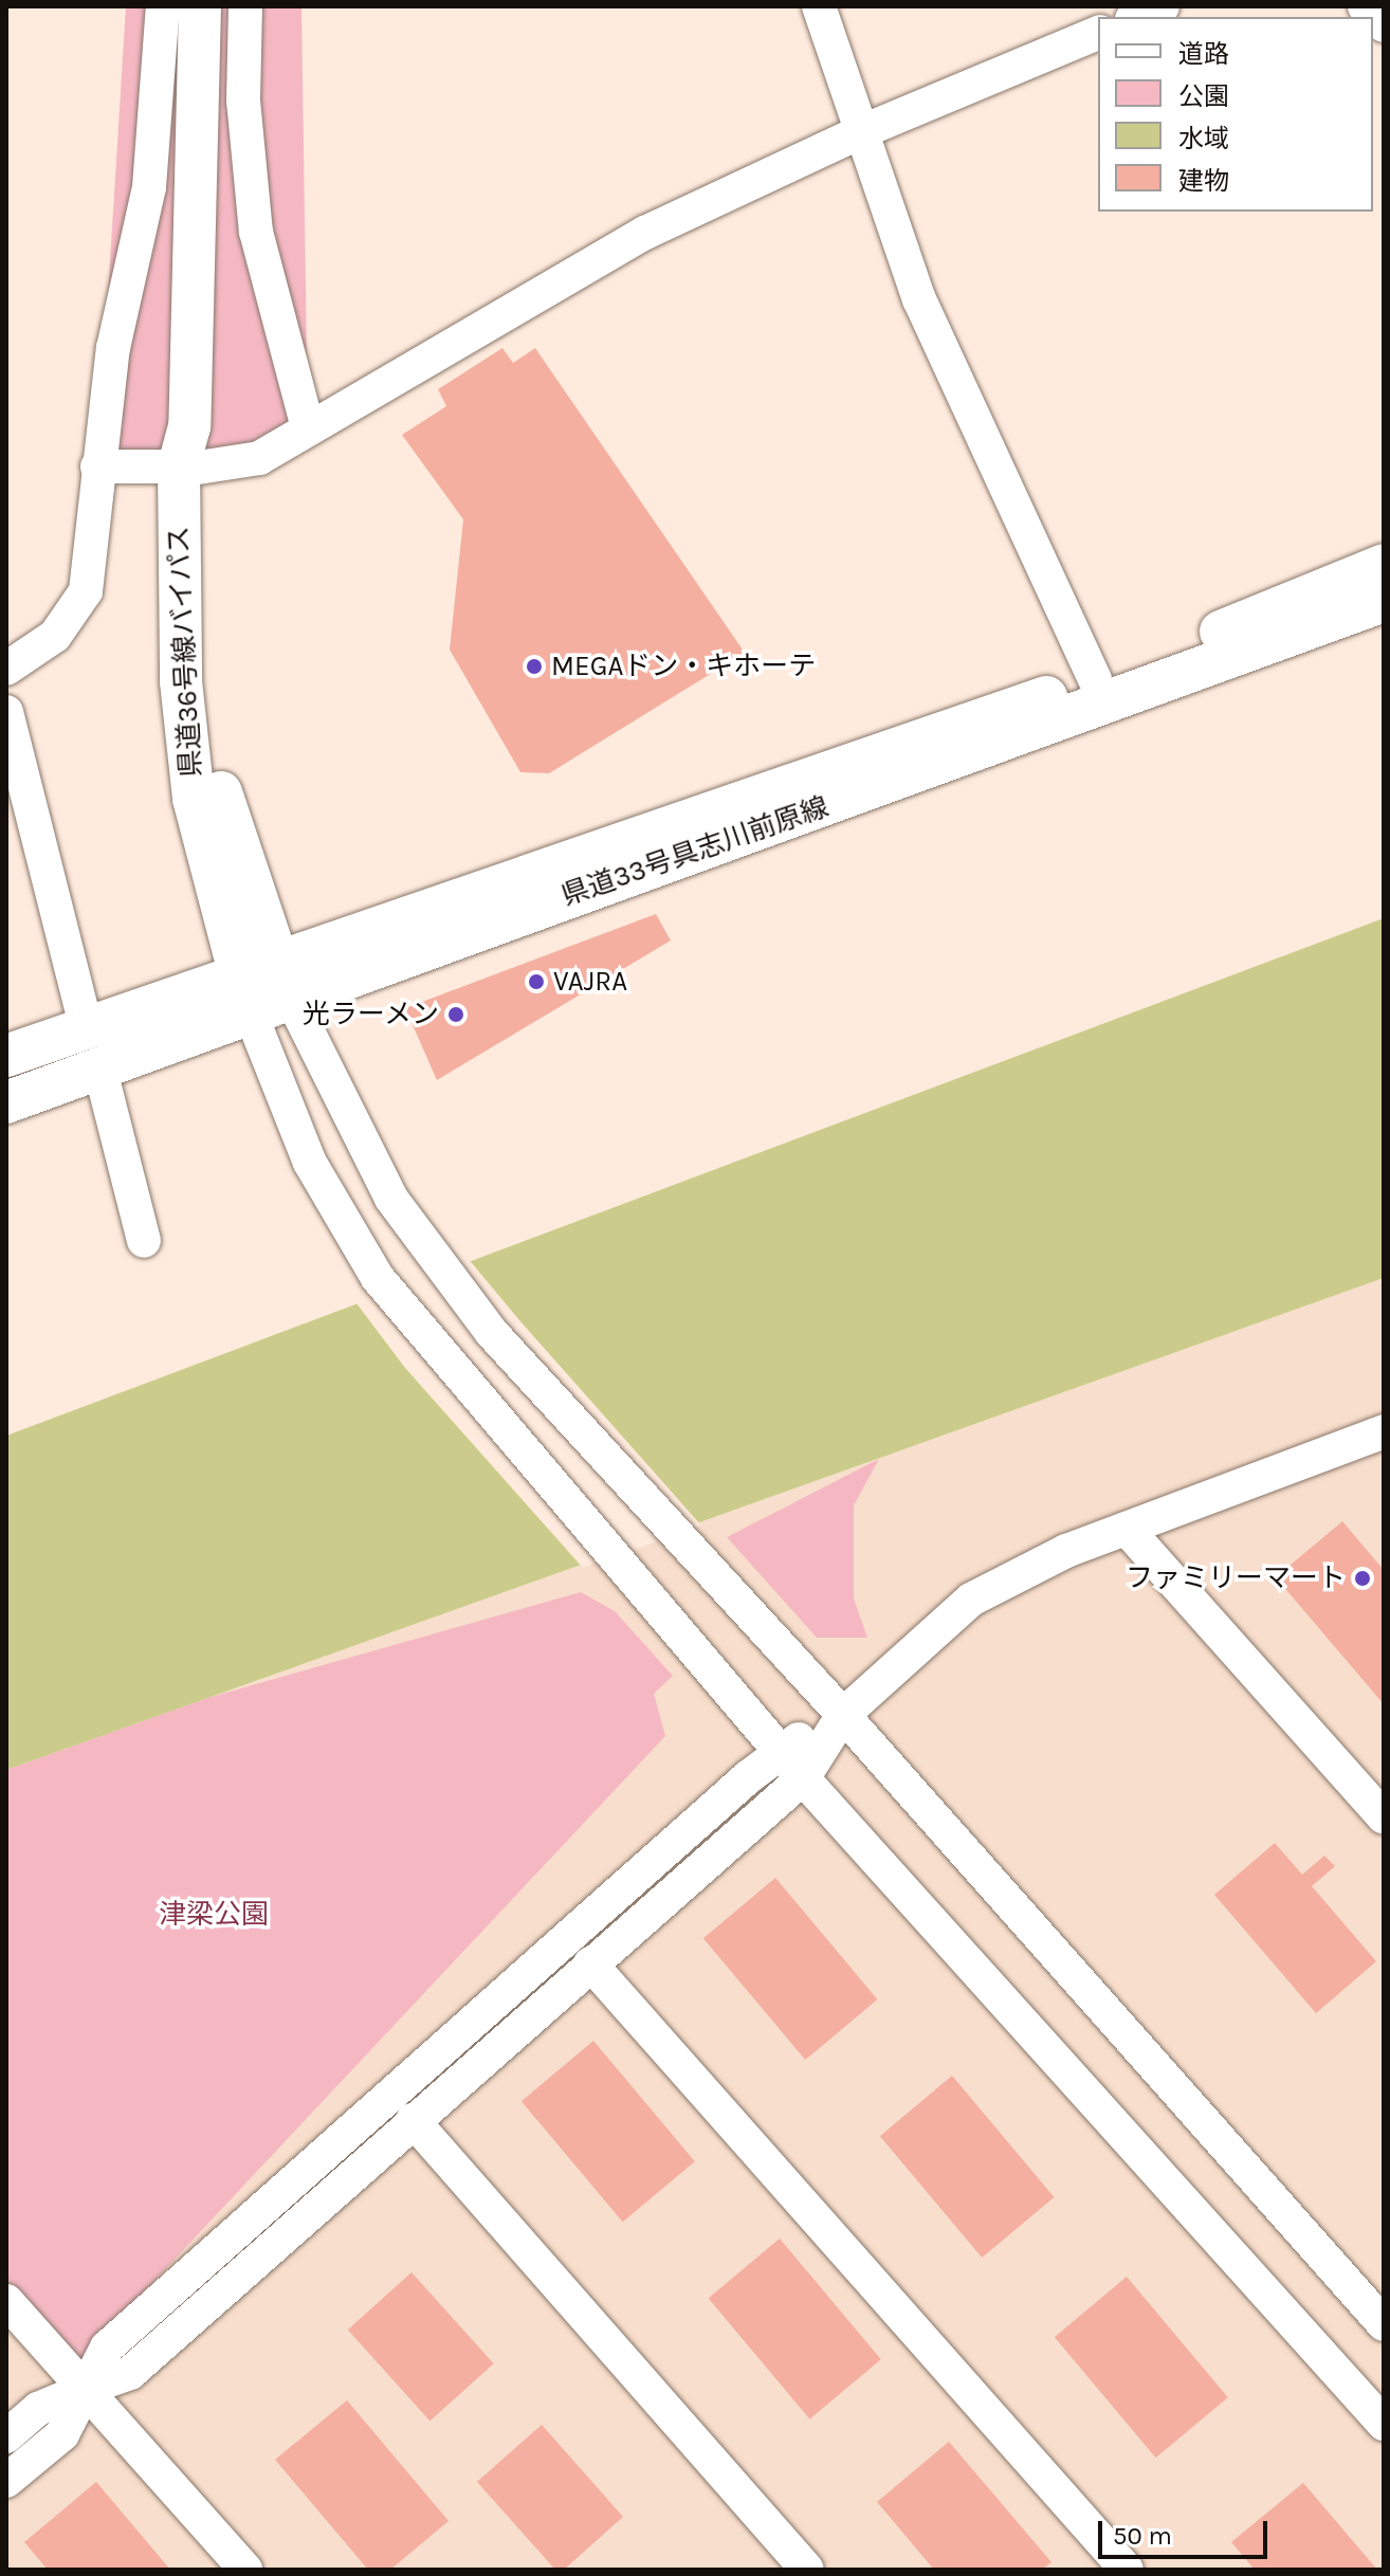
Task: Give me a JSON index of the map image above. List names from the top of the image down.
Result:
{
  "streets": {
    "main road": ["県道36号線バイパス", "県道33号具志川前原線"]
  },
  "crossings": [
    ["県道36号線バイパス", "県道33号具志川前原線"]
  ],
  "parks": ["津梁公園"],
  "places": [
    "MEGAドン・キホーテ",
    "VAJRA",
    "光ラーメン",
    "ファミリーマート"
  ],
  "legend": [
    "道路",
    "公園",
    "水域",
    "建物"
  ],
  "scale_bar": "50 m"
}
